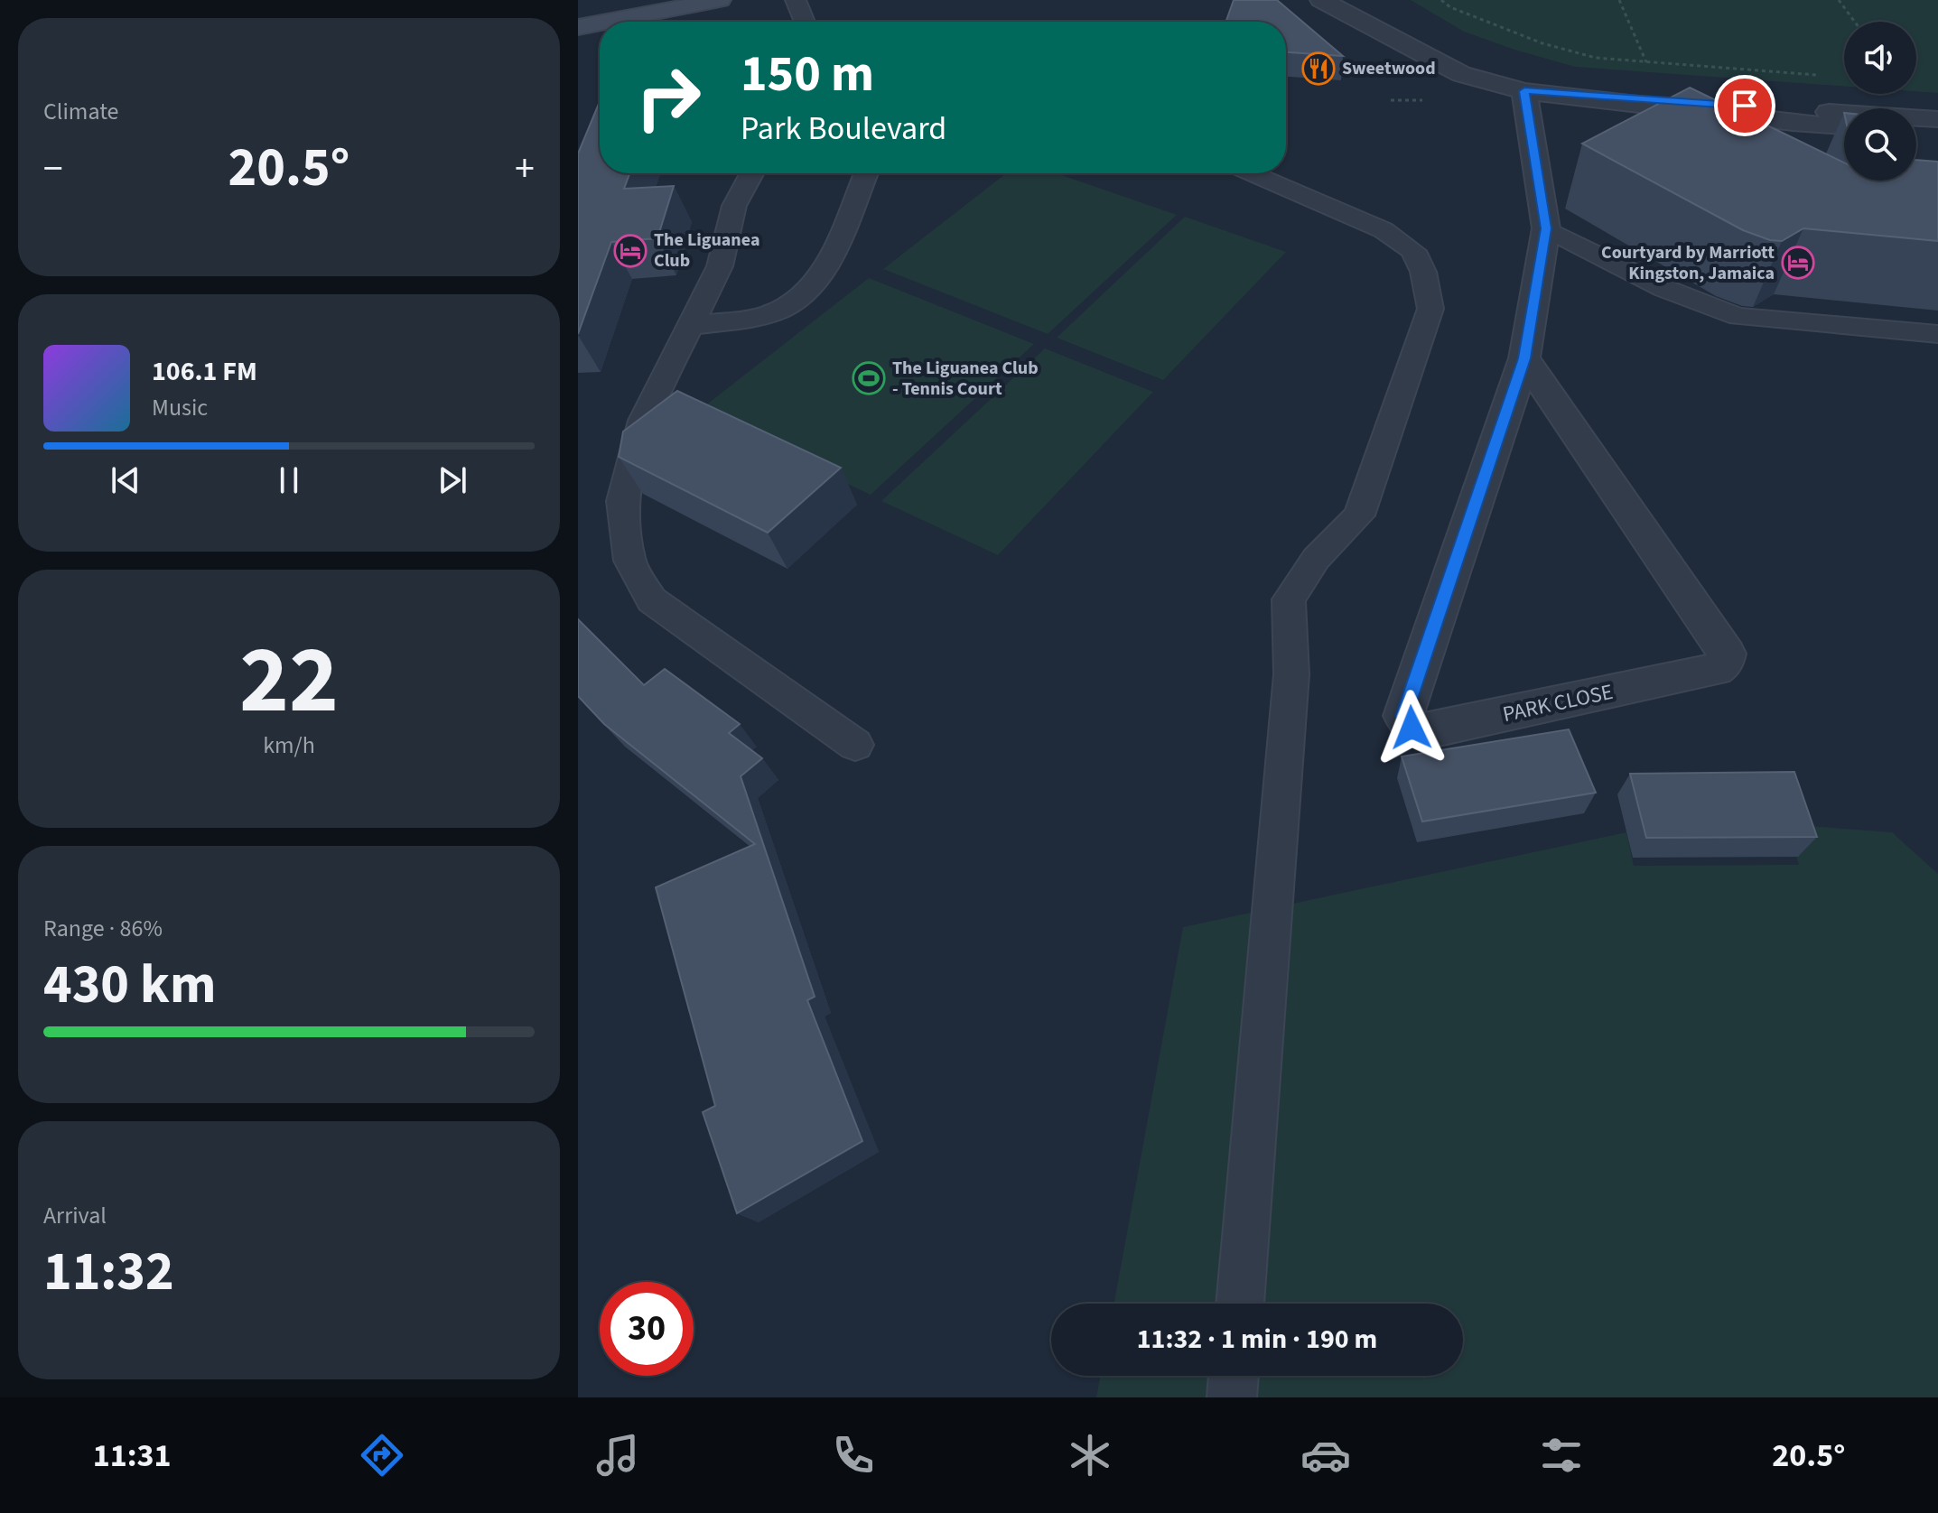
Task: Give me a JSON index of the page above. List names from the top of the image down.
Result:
{
  "streets": {
    "street": ["PARK CLOSE"]
  },
  "places": {
    "restaurant": ["Sweetwood"],
    "hotel": ["The Liguanea Club", "Courtyard by Marriott Kingston, Jamaica"],
    "sports": ["The Liguanea Club - Tennis Court"]
  },
  "page": {
    "tile": [
      "Climate",
      ["22", "km/h"],
      ["Range · 86%", "430 km"],
      ["Arrival", "11:32"]
    ],
    "turn": ["150 m", "Park Boulevard"],
    "heat": ["−", "20.5°", "+"],
    "song": ["106.1 FM", "Music"],
    "limit": "30",
    "trip": "11:32 · 1 min · 190 m",
    "tabs": ["11:31", "20.5°"]
  }
}
